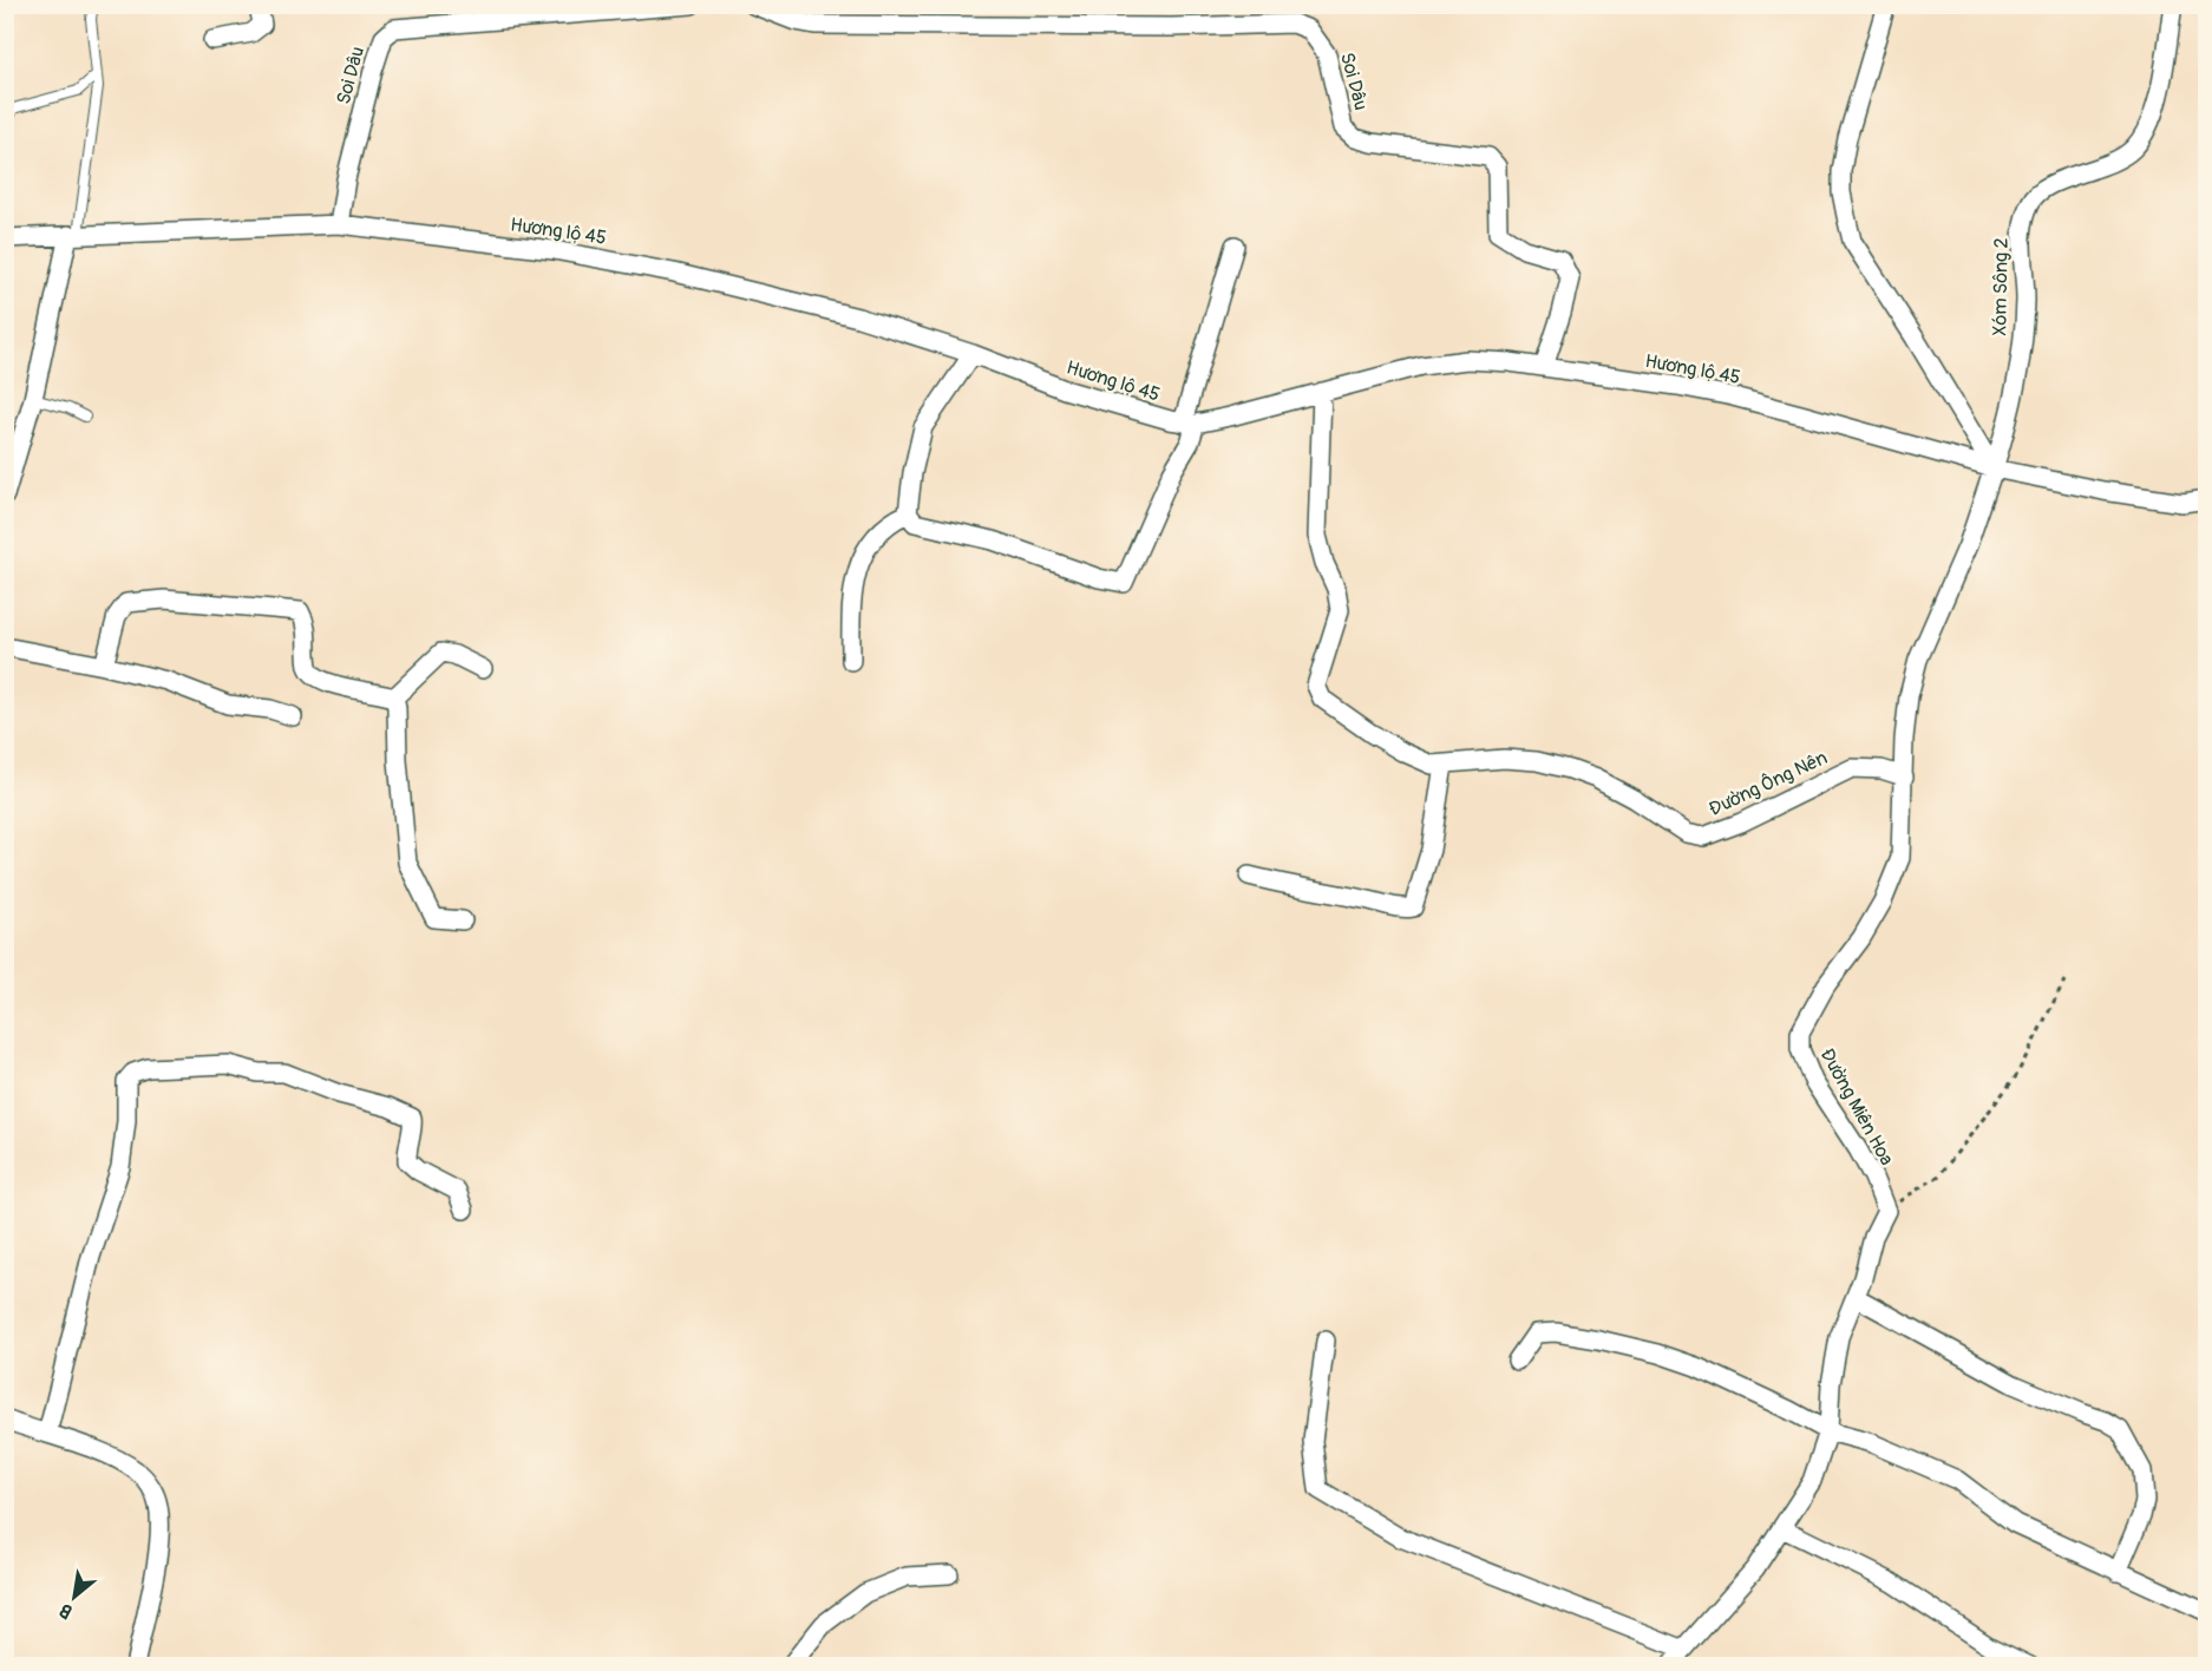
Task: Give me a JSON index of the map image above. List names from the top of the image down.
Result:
{
  "streets": {
    "street": [
      "Soi Dâu",
      "Hương lộ 45",
      "Xóm Sông 2",
      "Đường Ông Nên",
      "Đường Miên Hoa"
    ]
  },
  "crossings": [
    ["Soi Dâu", "Hương lộ 45"],
    ["Hương lộ 45", "Xóm Sông 2"],
    ["Hương lộ 45", "Đường Ông Nên"],
    ["Xóm Sông 2", "Đường Ông Nên"],
    ["Xóm Sông 2", "Đường Miên Hoa"],
    ["Đường Ông Nên", "Đường Miên Hoa"]
  ],
  "north": "bottom left"
}
